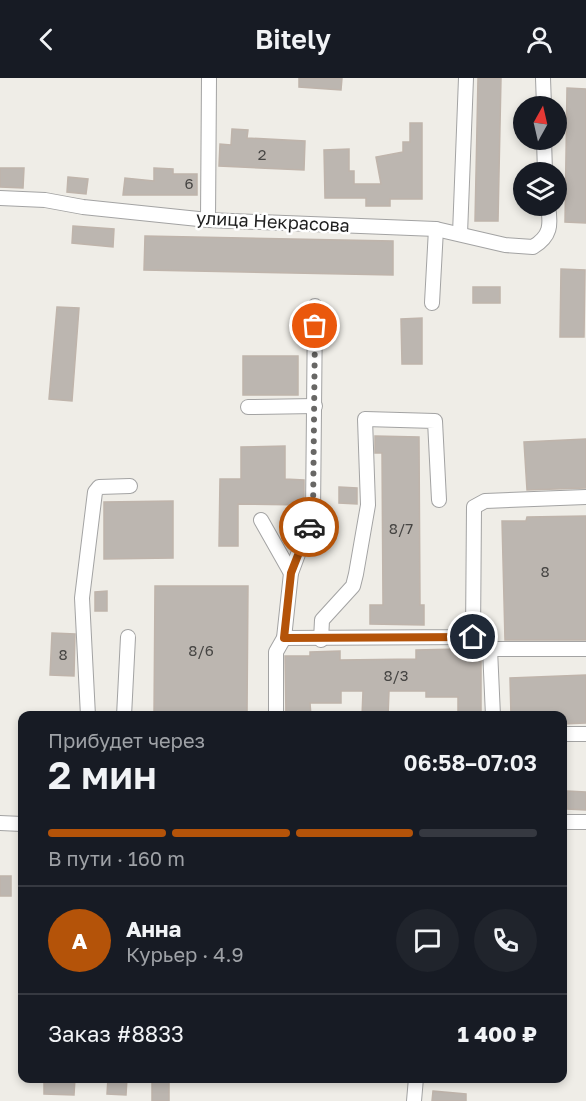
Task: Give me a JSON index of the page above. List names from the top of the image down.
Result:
{
  "streets": {
    "street": ["улица Некрасова"]
  },
  "house_numbers": [
    "2",
    "6",
    "8/7",
    "8",
    "8/6",
    "8",
    "8/3"
  ],
  "north": "top",
  "page": {
    "header": "Bitely",
    "heading": ["2 мин", "Прибудет через", "06:58–07:03"],
    "panel": [
      "Анна",
      "Курьер · 4.9",
      "Заказ #8833",
      "1 400 ₽"
    ],
    "bar": "В пути · 160 m",
    "round": "А"
  }
}
